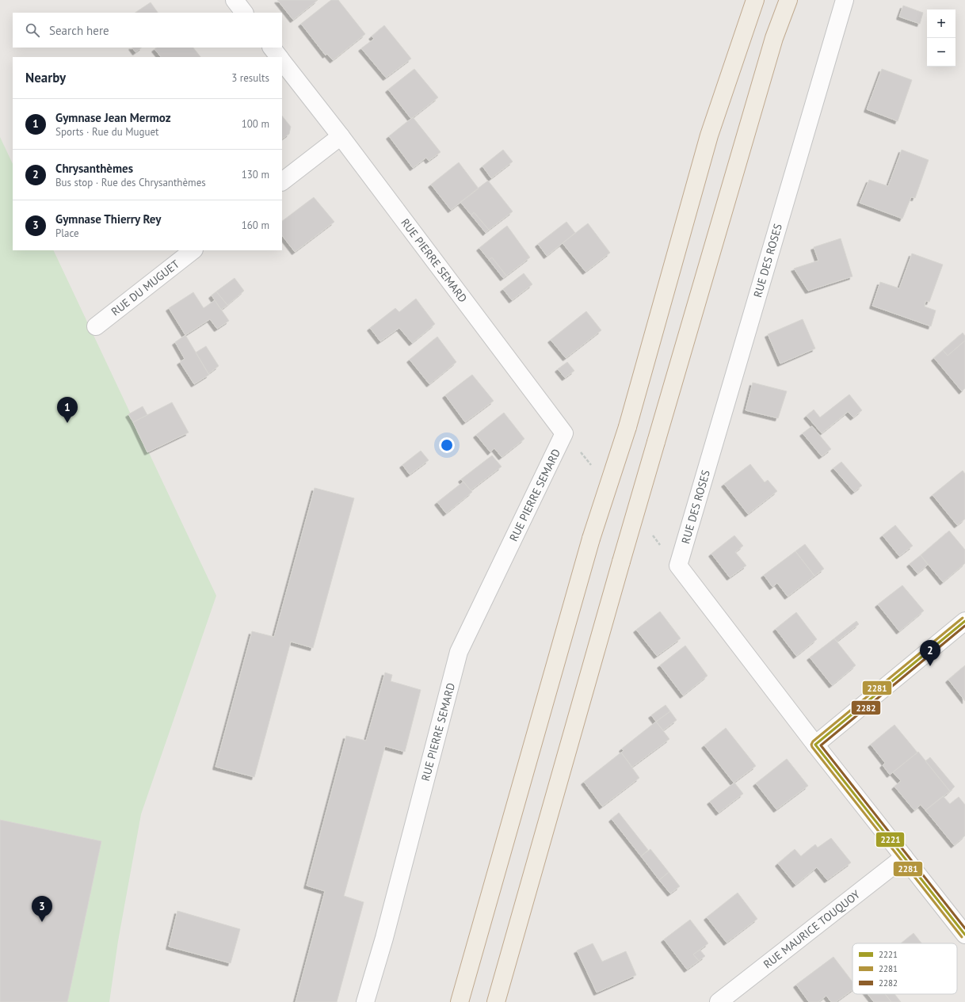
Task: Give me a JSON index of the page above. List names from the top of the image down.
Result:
{
  "streets": {
    "street": [
      "RUE PIERRE SEMARD",
      "RUE DES ROSES",
      "RUE DU MUGUET",
      "RUE MAURICE TOUQUOY"
    ]
  },
  "crossings": [
    ["RUE DES ROSES", "RUE MAURICE TOUQUOY"]
  ],
  "lines": ["transit line 2281", "transit line 2221", "transit line 2282"],
  "legend": ["2221", "2281", "2282"],
  "page": {
    "map_buttons": ["+", "−"],
    "search": "Search here",
    "heading": ["Nearby", "3 results"],
    "list": [
      {
        "mark": "1",
        "name": "Gymnase Jean Mermoz",
        "note": "Sports · Rue du Muguet",
        "value": "100 m"
      },
      {
        "mark": "2",
        "name": "Chrysanthèmes",
        "note": "Bus stop · Rue des Chrysanthèmes",
        "value": "130 m"
      },
      {
        "mark": "3",
        "name": "Gymnase Thierry Rey",
        "note": "Place",
        "value": "160 m"
      }
    ],
    "pins": ["1", "2", "3"]
  }
}
